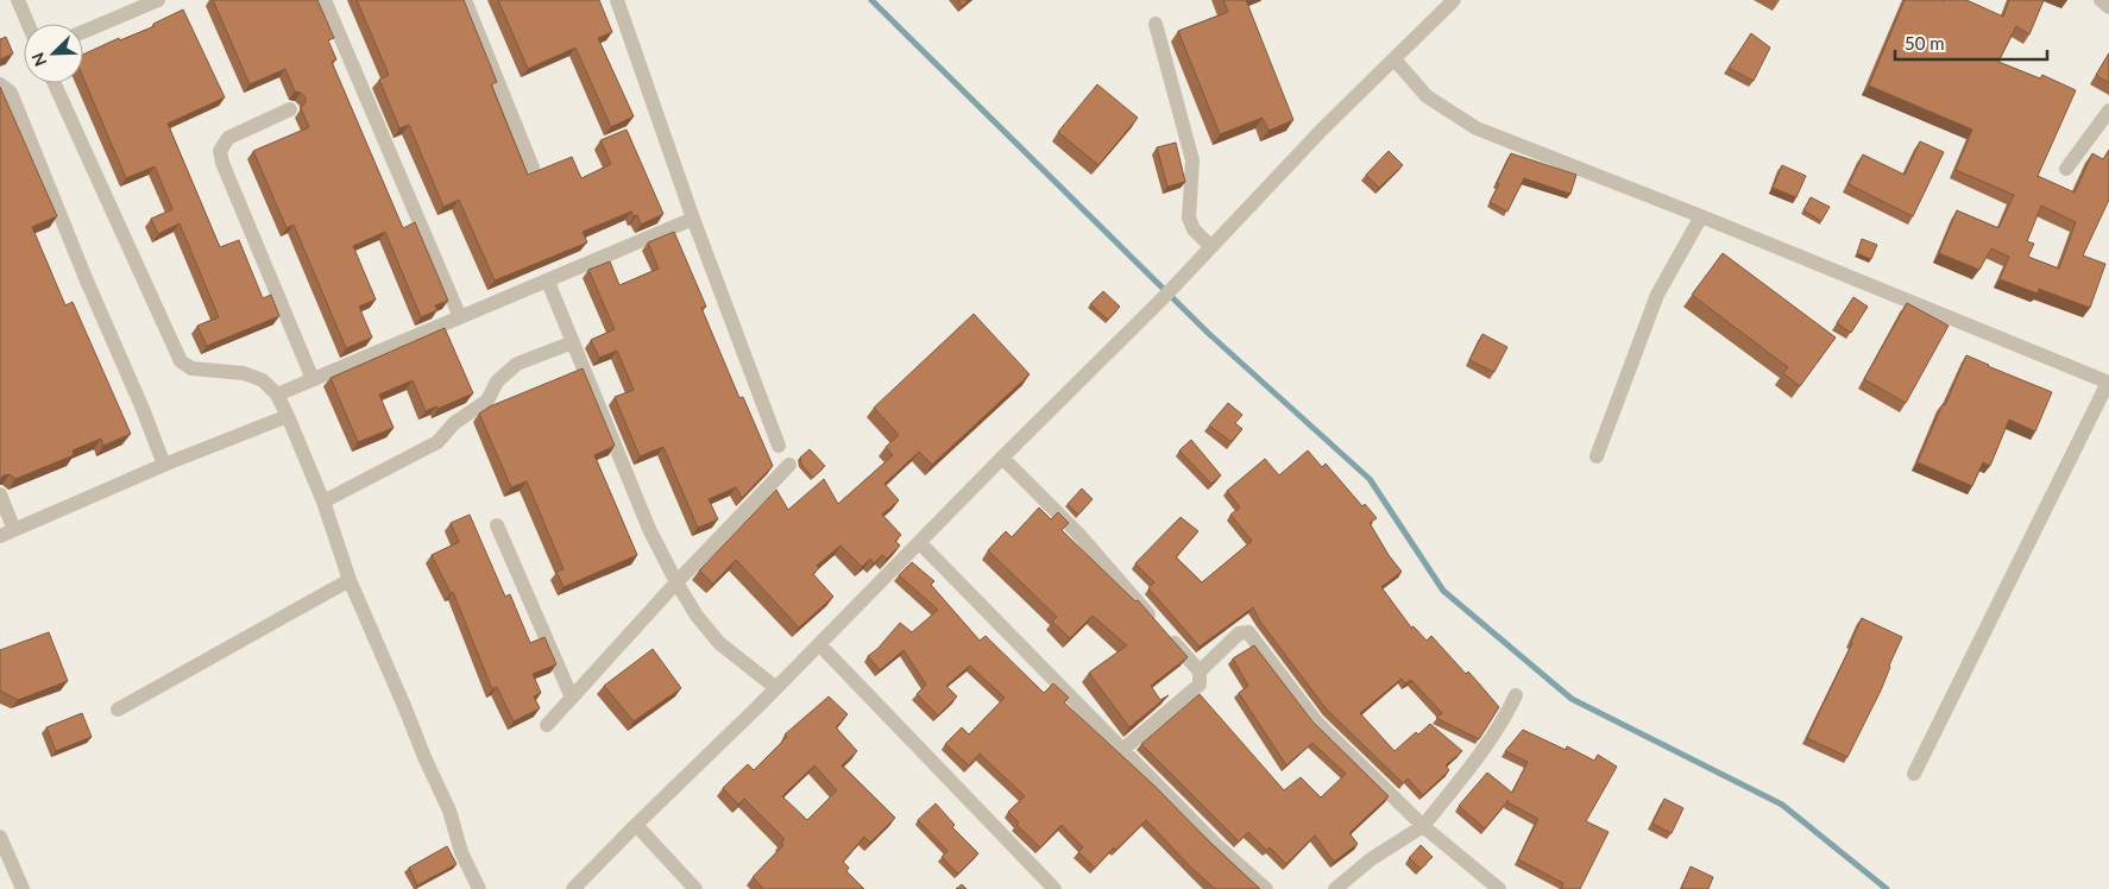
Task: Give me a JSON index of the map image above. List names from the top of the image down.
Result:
{
  "scale_bar": "50 m",
  "north": "bottom left"
}
